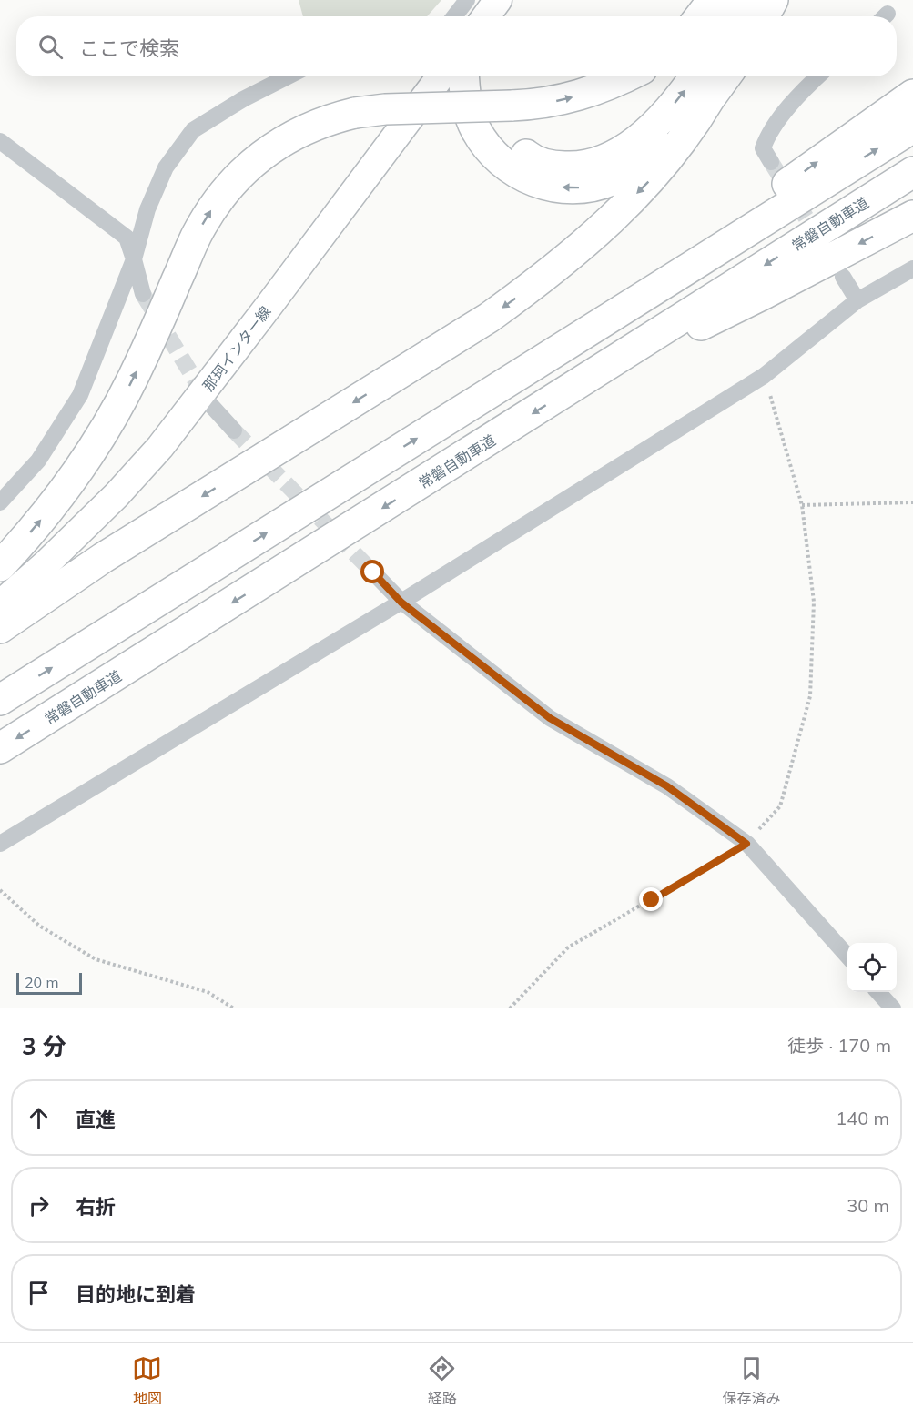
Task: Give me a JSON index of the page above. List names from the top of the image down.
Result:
{
  "streets": {
    "highway": ["常磐自動車道"],
    "main road": ["那珂インター線"]
  },
  "scale_bar": "20 m",
  "page": {
    "search": "ここで検索",
    "scale": "20 m",
    "heading": ["3 分", "徒歩 · 170 m"],
    "list": [
      ["直進", "140 m"],
      ["右折", "30 m"],
      "目的地に到着"
    ],
    "nav": ["地図", "経路", "保存済み"]
  }
}
